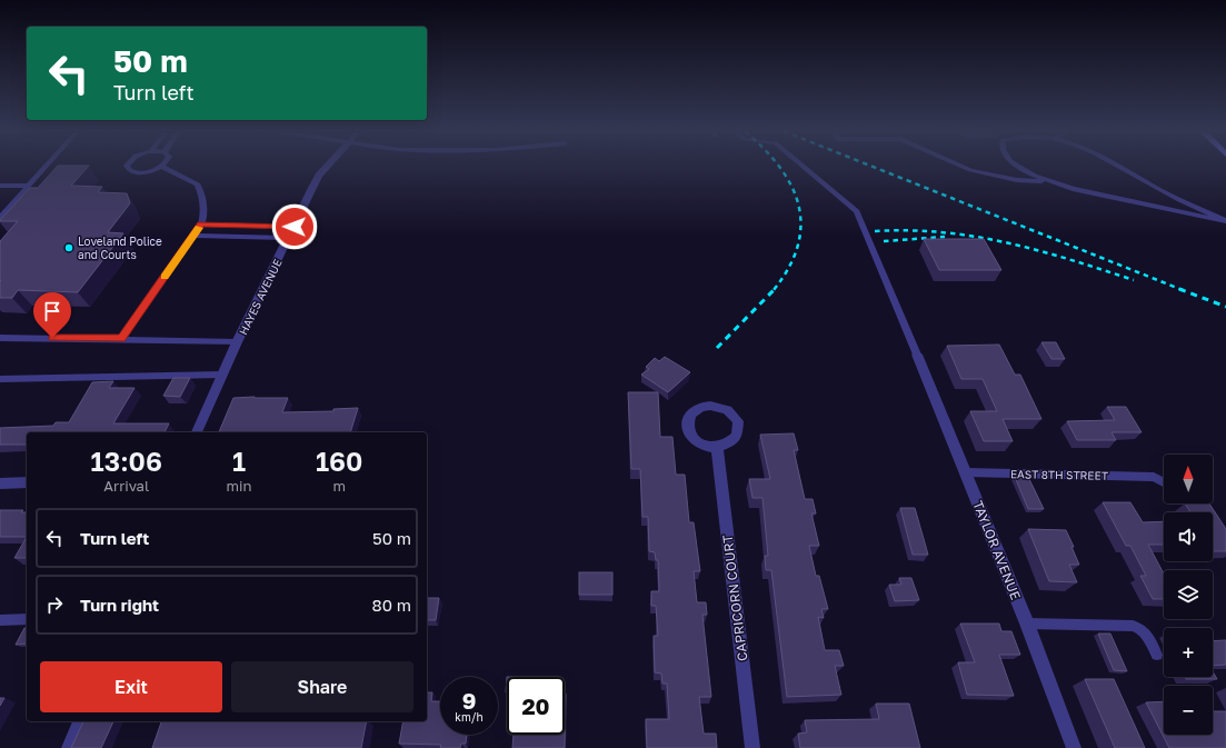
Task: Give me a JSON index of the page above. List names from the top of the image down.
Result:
{
  "streets": {
    "street": ["HAYES AVENUE", "TAYLOR AVENUE", "CAPRICORN COURT"],
    "lane": ["EAST 8TH STREET"]
  },
  "crossings": [
    ["EAST 8TH STREET", "TAYLOR AVENUE"]
  ],
  "places": ["Loveland Police and Courts"],
  "north": "top",
  "page": {
    "turn": ["50 m", "Turn left"],
    "eta": [
      "13:06",
      "Arrival",
      "1",
      "min",
      "160",
      "m"
    ],
    "map_buttons": ["+", "−"],
    "list": [
      {
        "name": "Turn left",
        "value": "50 m"
      },
      {
        "name": "Turn right",
        "value": "80 m"
      }
    ],
    "buttons": ["Exit", "Share"],
    "speed": "9 km/h",
    "limit": "20"
  }
}
